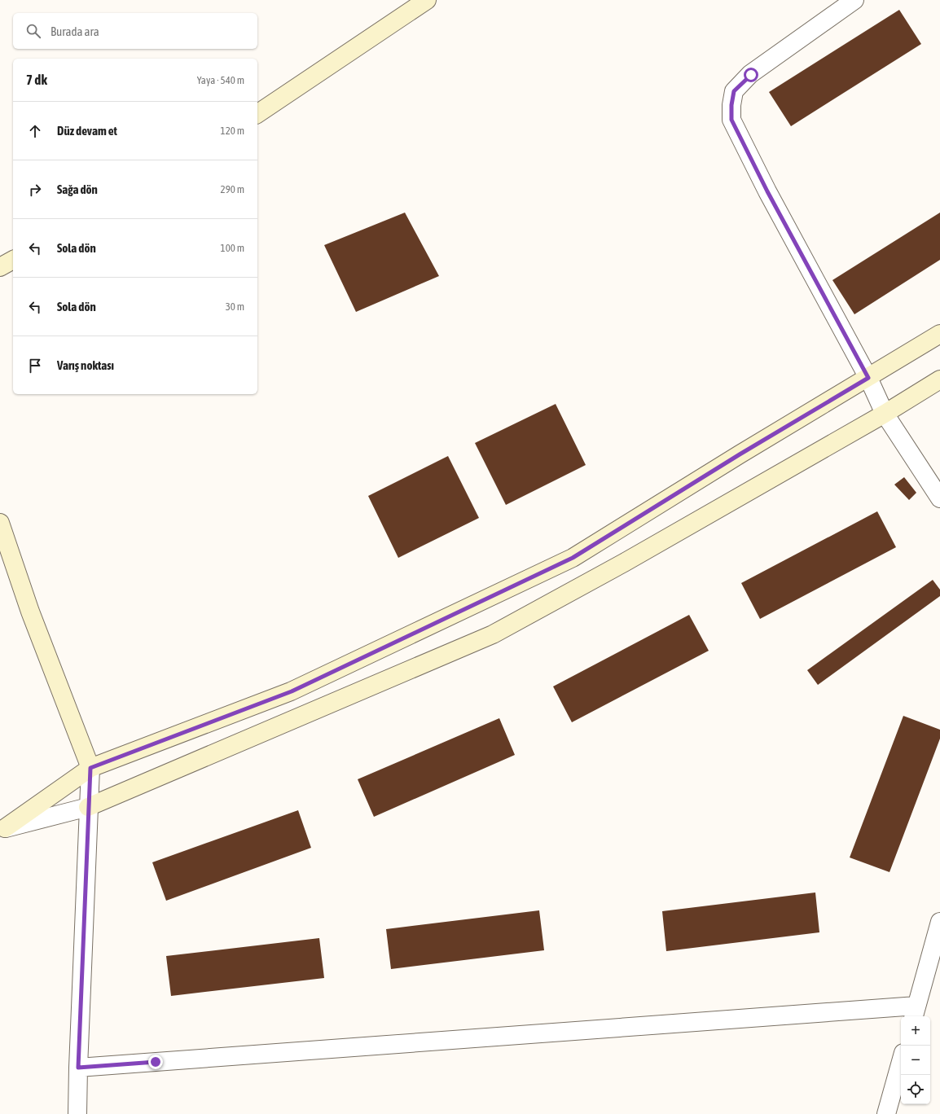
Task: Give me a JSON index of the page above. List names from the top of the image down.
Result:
{
  "page": {
    "search": "Burada ara",
    "heading": ["7 dk", "Yaya · 540 m"],
    "list": [
      ["Düz devam et", "120 m"],
      ["Sağa dön", "290 m"],
      ["Sola dön", "100 m"],
      ["Sola dön", "30 m"],
      "Varış noktası"
    ],
    "map_buttons": ["+", "−"]
  }
}
